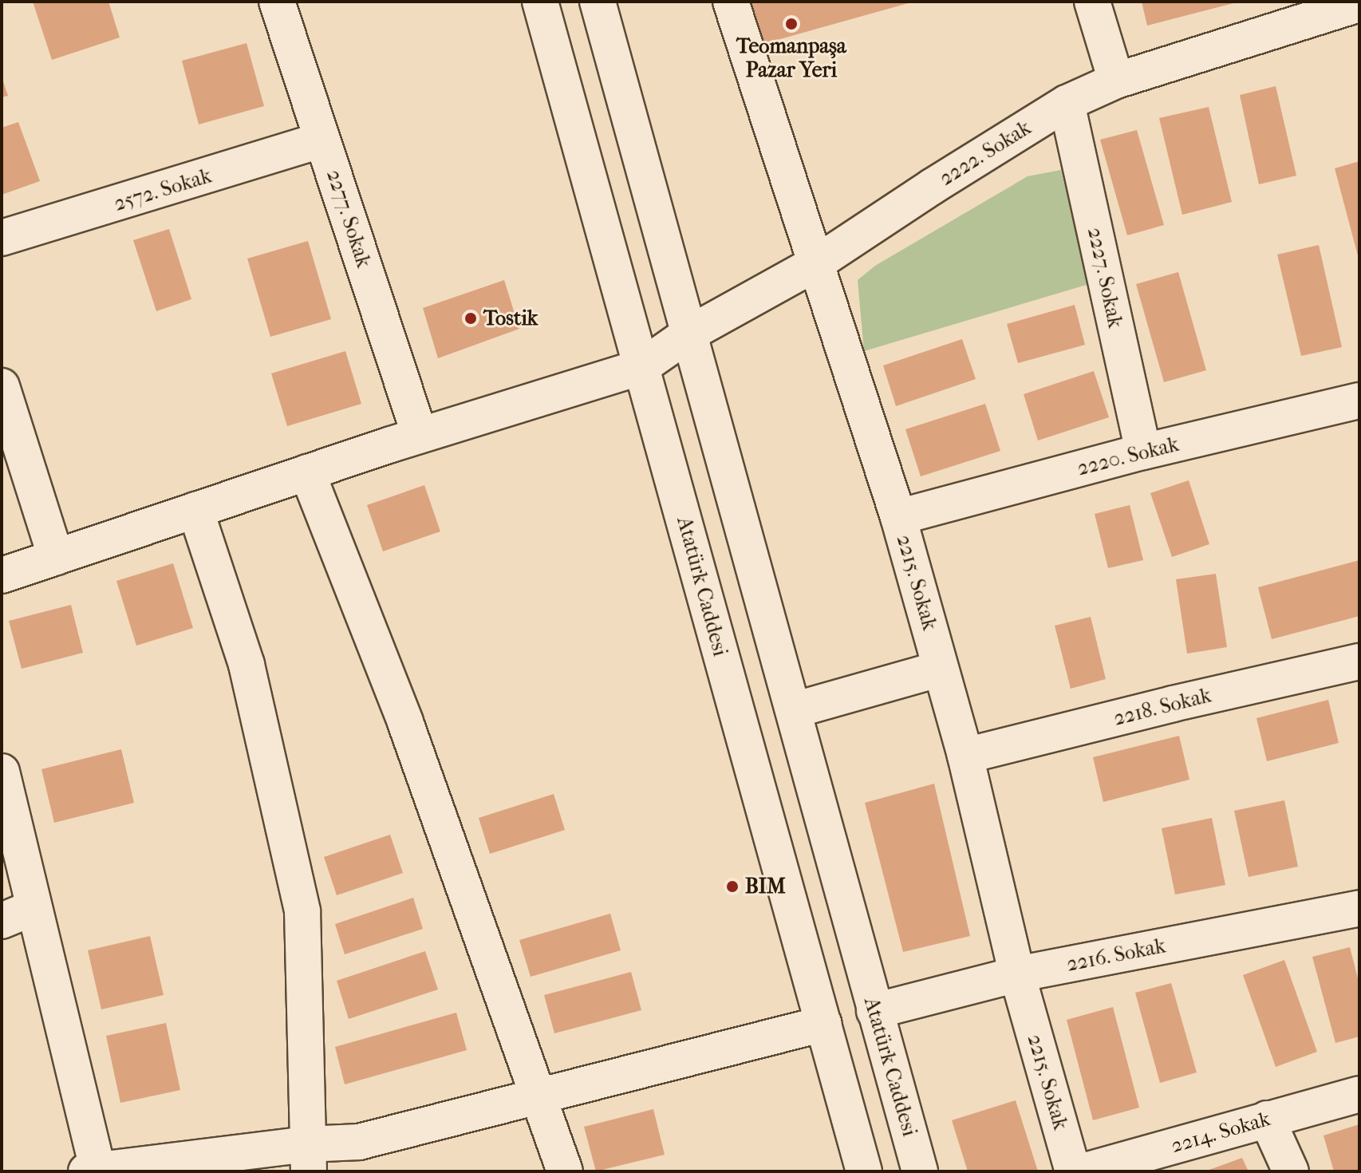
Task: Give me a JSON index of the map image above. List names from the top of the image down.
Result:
{
  "streets": {
    "street": [
      "2222. Sokak",
      "2572. Sokak",
      "2277. Sokak",
      "2227. Sokak",
      "2220. Sokak",
      "2215. Sokak",
      "Atatürk Caddesi",
      "2218. Sokak",
      "2216. Sokak",
      "2214. Sokak"
    ]
  },
  "crossings": [
    ["2222. Sokak", "2277. Sokak"],
    ["2222. Sokak", "2227. Sokak"],
    ["2222. Sokak", "2215. Sokak"],
    ["2222. Sokak", "Atatürk Caddesi"],
    ["2572. Sokak", "2277. Sokak"],
    ["2227. Sokak", "2220. Sokak"],
    ["2220. Sokak", "2215. Sokak"],
    ["2215. Sokak", "2218. Sokak"],
    ["2215. Sokak", "2216. Sokak"],
    ["Atatürk Caddesi", "2216. Sokak"]
  ],
  "places": ["Teomanpaşa Pazar Yeri", "Tostik", "BIM"]
}
